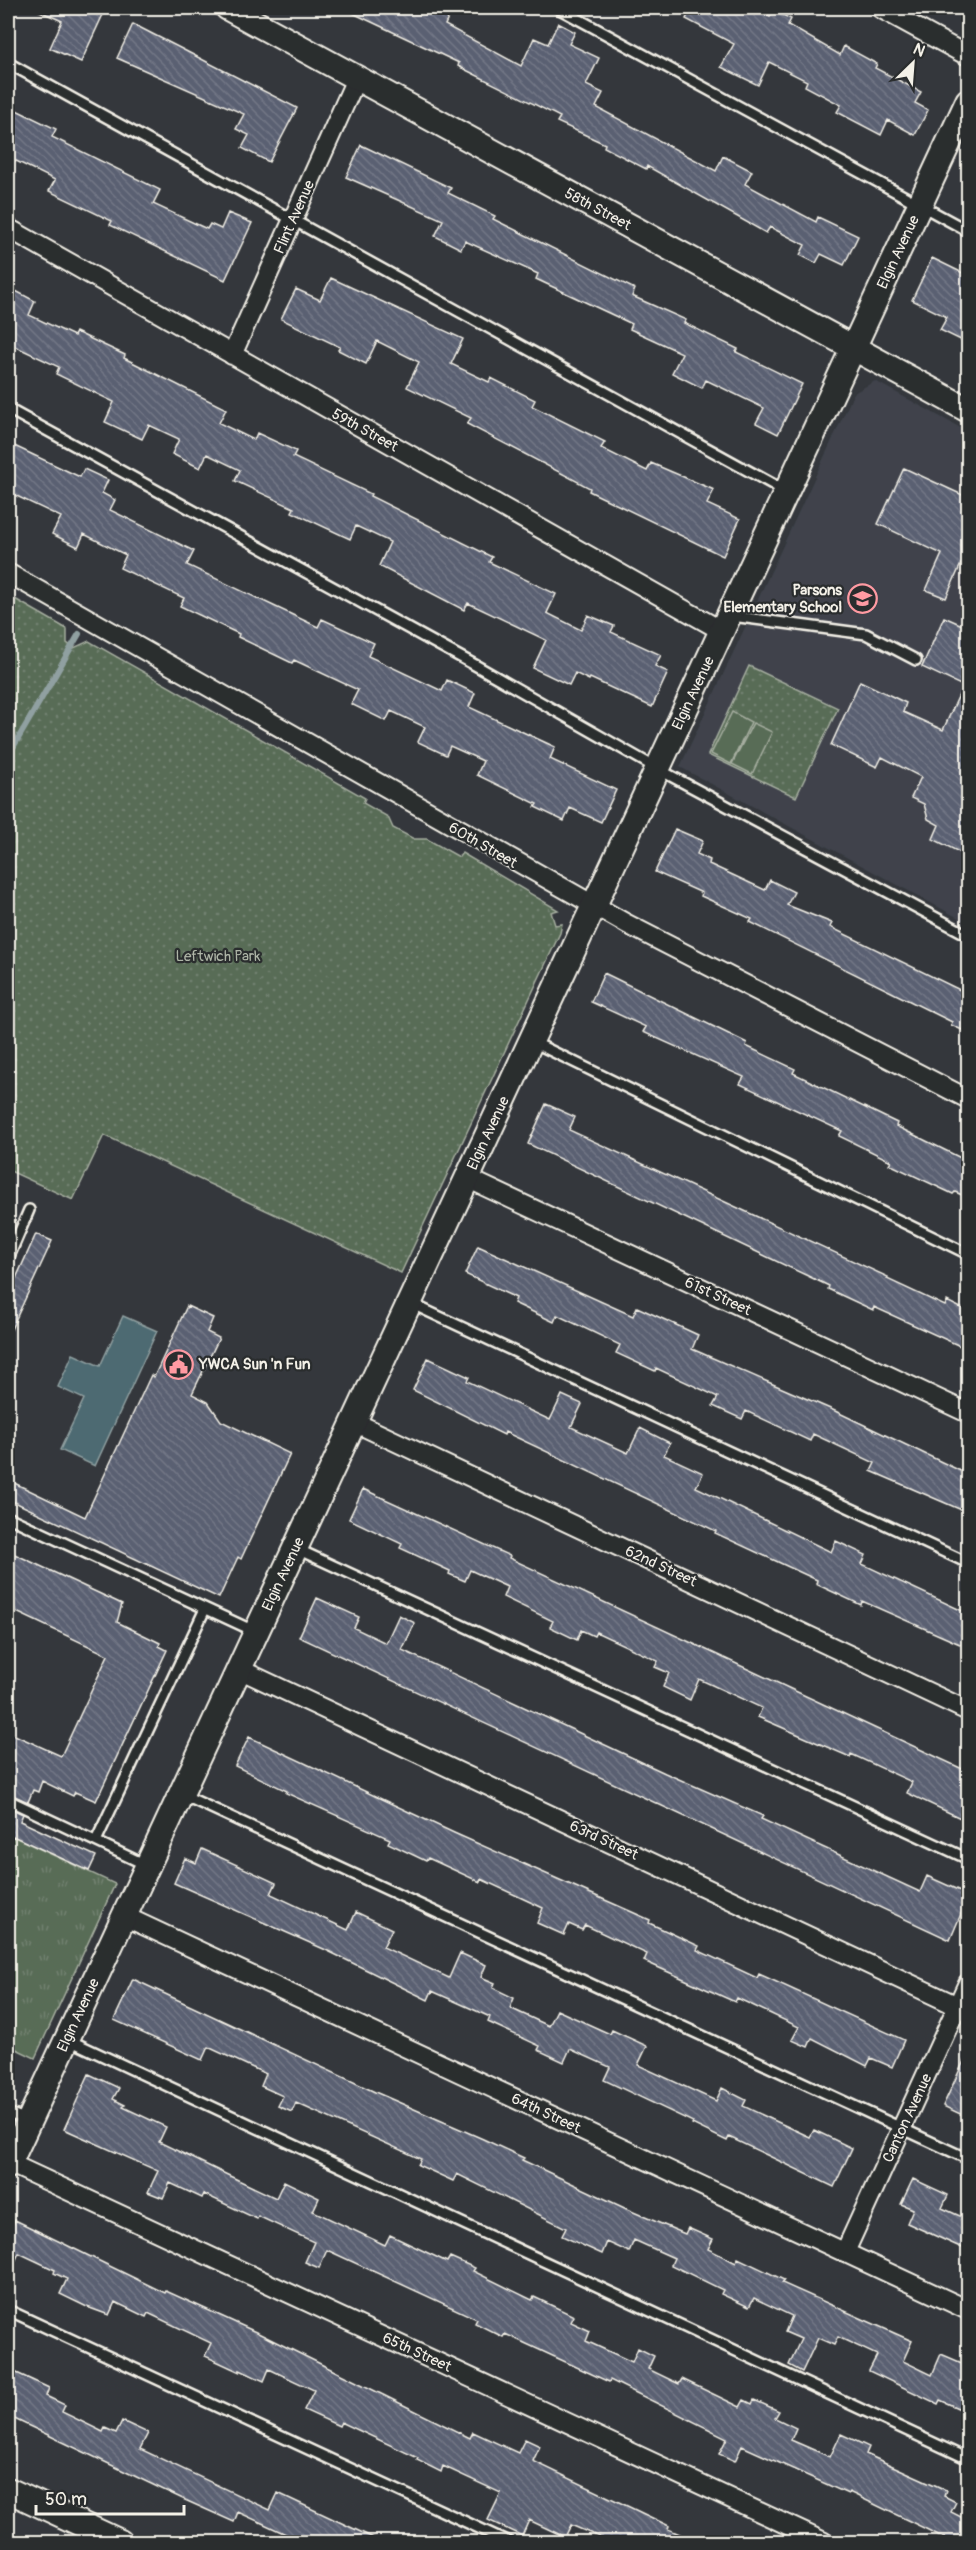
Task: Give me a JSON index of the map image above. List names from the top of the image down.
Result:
{
  "streets": {
    "street": [
      "58th Street",
      "Flint Avenue",
      "Elgin Avenue",
      "59th Street",
      "60th Street",
      "61st Street",
      "62nd Street",
      "63rd Street",
      "64th Street",
      "Canton Avenue",
      "65th Street"
    ]
  },
  "crossings": [
    ["58th Street", "Flint Avenue"],
    ["58th Street", "Elgin Avenue"],
    ["Flint Avenue", "59th Street"],
    ["Elgin Avenue", "59th Street"],
    ["Elgin Avenue", "60th Street"],
    ["Elgin Avenue", "61st Street"],
    ["Elgin Avenue", "62nd Street"],
    ["Elgin Avenue", "63rd Street"],
    ["Elgin Avenue", "64th Street"],
    ["Elgin Avenue", "65th Street"],
    ["63rd Street", "Canton Avenue"],
    ["64th Street", "Canton Avenue"]
  ],
  "parks": ["Leftwich Park"],
  "places": {
    "school or university": ["Parsons Elementary School"],
    "public building": ["YWCA Sun 'n Fun"]
  },
  "scale_bar": "50 m",
  "north": "top right"
}
